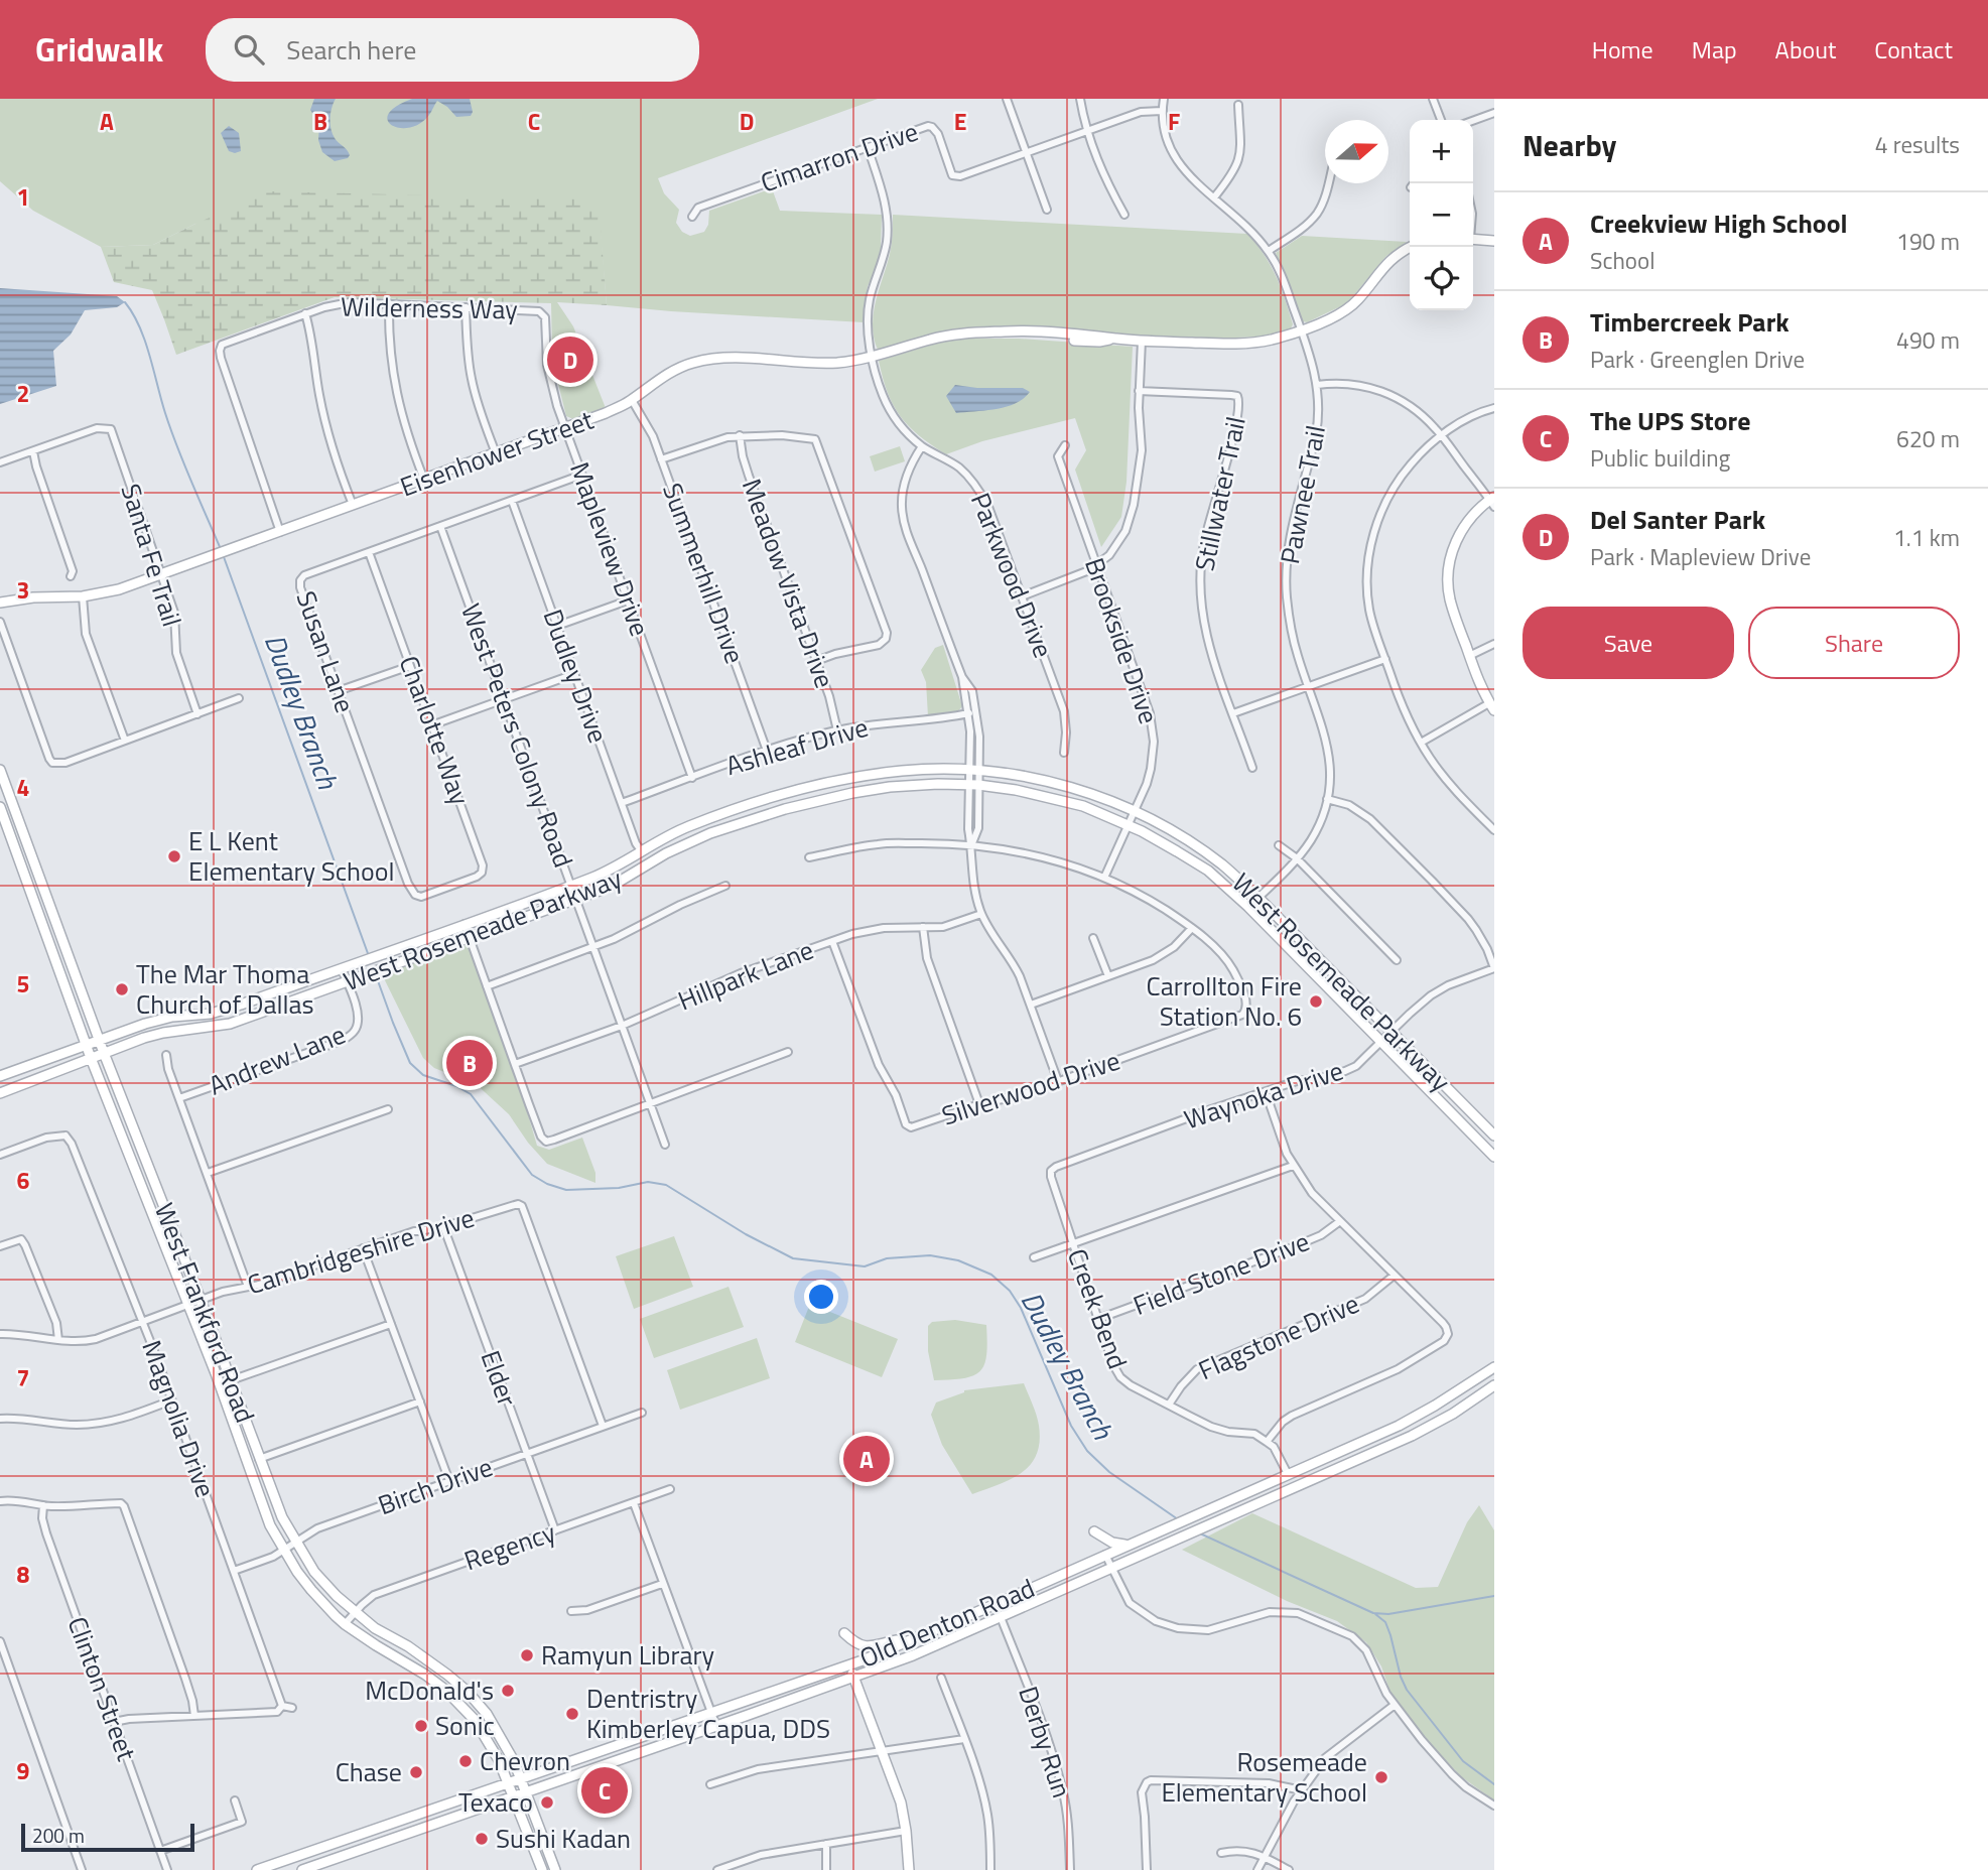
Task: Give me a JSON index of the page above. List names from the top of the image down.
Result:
{
  "streets": {
    "main road": [
      "Eisenhower Street",
      "West Rosemeade Parkway",
      "West Frankford Road",
      "Old Denton Road"
    ],
    "street": [
      "Cimarron Drive",
      "Wilderness Way",
      "Stillwater Trail",
      "Pawnee Trail",
      "Mapleview Drive",
      "Santa Fe Trail",
      "Summerhill Drive",
      "Parkwood Drive",
      "Meadow Vista Drive",
      "Brookside Drive",
      "Susan Lane",
      "Dudley Drive",
      "Charlotte Way",
      "West Peters Colony Road",
      "Ashleaf Drive",
      "Hillpark Lane",
      "Andrew Lane",
      "Silverwood Drive",
      "Waynoka Drive",
      "Cambridgeshire Drive",
      "Field Stone Drive",
      "Creek Bend",
      "Flagstone Drive",
      "Elder",
      "Magnolia Drive",
      "Birch Drive",
      "Regency",
      "Clinton Street",
      "Derby Run"
    ]
  },
  "crossings": [
    ["Cimarron Drive", "Pawnee Trail"],
    ["Cimarron Drive", "Parkwood Drive"],
    ["Wilderness Way", "Eisenhower Street"],
    ["Wilderness Way", "Mapleview Drive"],
    ["Eisenhower Street", "Pawnee Trail"],
    ["Eisenhower Street", "Mapleview Drive"],
    ["Eisenhower Street", "Santa Fe Trail"],
    ["Eisenhower Street", "Summerhill Drive"],
    ["Eisenhower Street", "Parkwood Drive"],
    ["Pawnee Trail", "West Rosemeade Parkway"],
    ["Mapleview Drive", "Susan Lane"],
    ["Mapleview Drive", "Ashleaf Drive"],
    ["Summerhill Drive", "Ashleaf Drive"],
    ["Meadow Vista Drive", "Ashleaf Drive"],
    ["Brookside Drive", "West Rosemeade Parkway"],
    ["Susan Lane", "Dudley Drive"],
    ["Susan Lane", "Charlotte Way"],
    ["Susan Lane", "West Peters Colony Road"],
    ["Dudley Drive", "Ashleaf Drive"],
    ["Dudley Drive", "West Rosemeade Parkway"],
    ["West Peters Colony Road", "West Rosemeade Parkway"],
    ["West Peters Colony Road", "Hillpark Lane"],
    ["West Rosemeade Parkway", "Andrew Lane"],
    ["West Rosemeade Parkway", "Waynoka Drive"],
    ["West Rosemeade Parkway", "West Frankford Road"],
    ["Hillpark Lane", "Silverwood Drive"],
    ["Waynoka Drive", "Creek Bend"],
    ["Cambridgeshire Drive", "West Frankford Road"],
    ["Cambridgeshire Drive", "Elder"],
    ["Cambridgeshire Drive", "Magnolia Drive"],
    ["Cambridgeshire Drive", "Birch Drive"],
    ["Field Stone Drive", "Creek Bend"],
    ["Creek Bend", "Flagstone Drive"],
    ["West Frankford Road", "Birch Drive"],
    ["West Frankford Road", "Regency"],
    ["West Frankford Road", "Old Denton Road"],
    ["Elder", "Birch Drive"],
    ["Elder", "Regency"],
    ["Magnolia Drive", "Birch Drive"],
    ["Old Denton Road", "Derby Run"]
  ],
  "water": ["Dudley Branch"],
  "places": [
    "E L Kent Elementary School",
    "The Mar Thoma Church of Dallas",
    "Carrollton Fire Station No. 6",
    "Ramyun Library",
    "McDonald's",
    "Dentristry Kimberley Capua, DDS",
    "Sonic",
    "Chevron",
    "Chase",
    "Rosemeade Elementary School",
    "Texaco",
    "Sushi Kadan"
  ],
  "scale_bar": "200 m",
  "north": "right",
  "page": {
    "header": "Gridwalk",
    "search": "Search here",
    "nav": [
      "Home",
      "Map",
      "About",
      "Contact"
    ],
    "heading": ["Nearby", "4 results"],
    "map_buttons": ["+", "−"],
    "list": [
      {
        "mark": "A",
        "name": "Creekview High School",
        "note": "School",
        "value": "190 m"
      },
      {
        "mark": "B",
        "name": "Timbercreek Park",
        "note": "Park · Greenglen Drive",
        "value": "490 m"
      },
      {
        "mark": "C",
        "name": "The UPS Store",
        "note": "Public building",
        "value": "620 m"
      },
      {
        "mark": "D",
        "name": "Del Santer Park",
        "note": "Park · Mapleview Drive",
        "value": "1.1 km"
      }
    ],
    "pins": [
      "D",
      "B",
      "A",
      "C"
    ],
    "buttons": ["Save", "Share"],
    "scale": "200 m"
  },
  "grid": {
    "columns": [
      "A",
      "B",
      "C",
      "D",
      "E",
      "F"
    ],
    "rows": [
      "1",
      "2",
      "3",
      "4",
      "5",
      "6",
      "7",
      "8",
      "9"
    ]
  }
}
